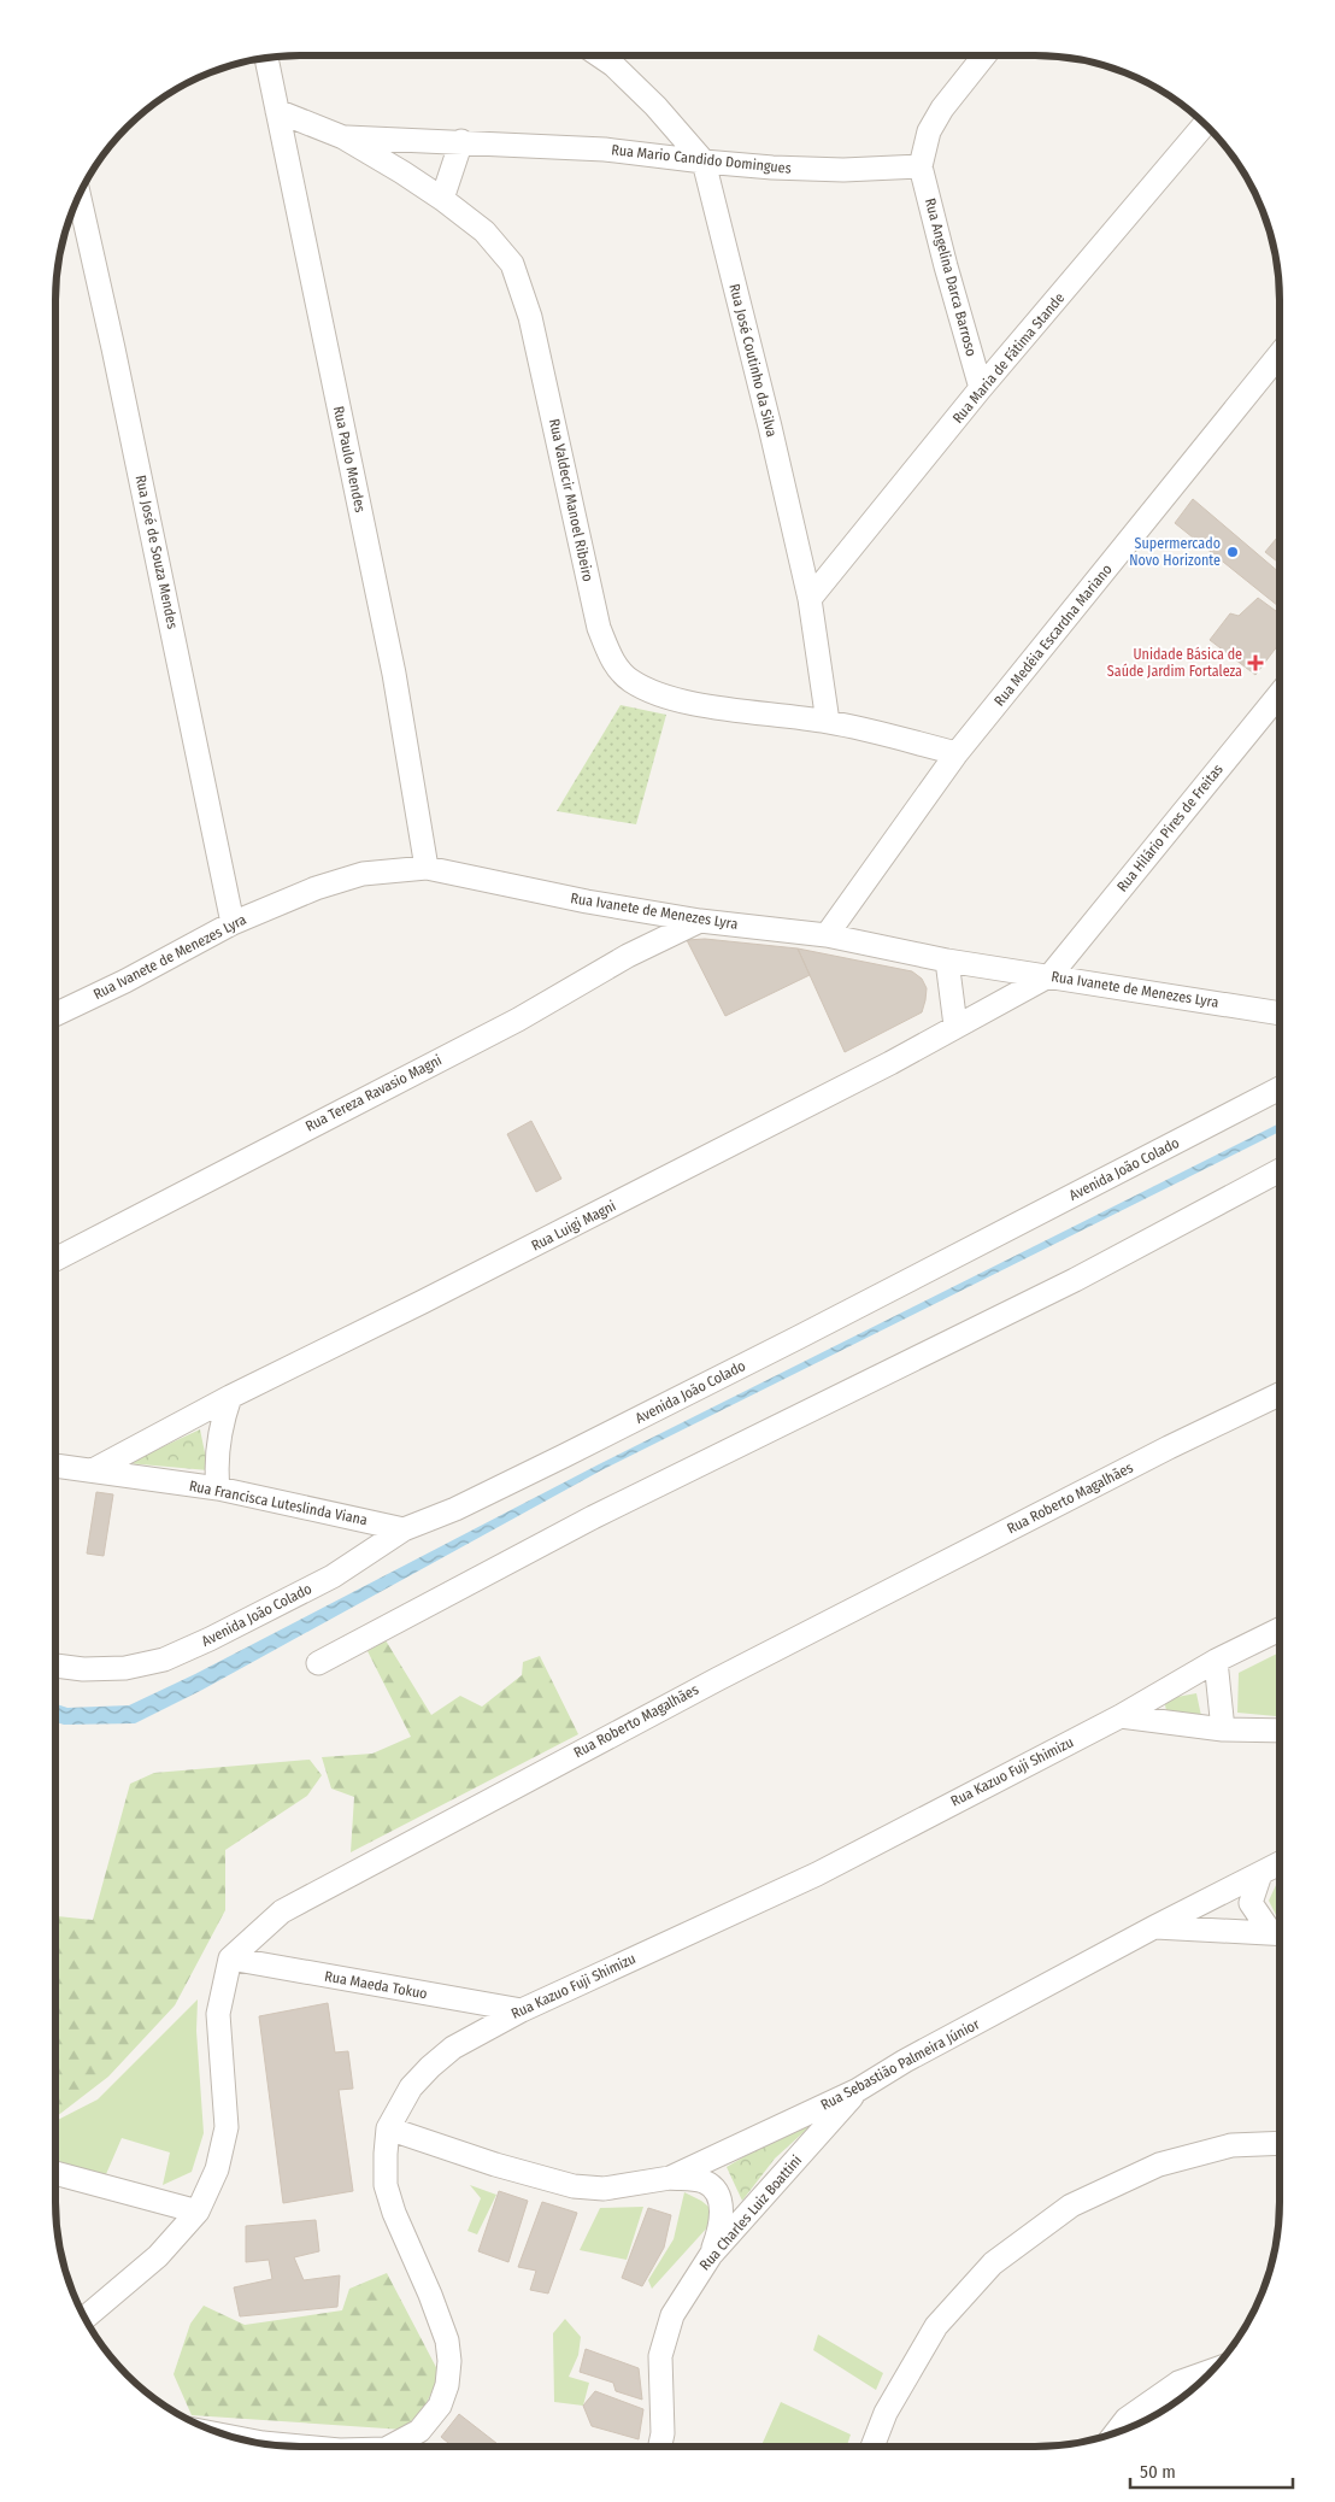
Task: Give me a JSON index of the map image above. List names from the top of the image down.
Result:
{
  "streets": {
    "street": [
      "Rua Mario Candido Domingues",
      "Rua Angelina Darca Barroso",
      "Rua Maria de Fátima Stande",
      "Rua José Coutinho da Silva",
      "Rua Paulo Mendes",
      "Rua Valdecir Manoel Ribeiro",
      "Rua José de Souza Mendes",
      "Rua Medéia Escardna Mariano",
      "Rua Hilário Pires de Freitas",
      "Rua Ivanete de Menezes Lyra",
      "Rua Tereza Ravasio Magni",
      "Avenida João Colado",
      "Rua Luigi Magni",
      "Rua Roberto Magalhães",
      "Rua Francisca Luteslinda Viana",
      "Rua Kazuo Fuji Shimizu",
      "Rua Maeda Tokuo",
      "Rua Sebastião Palmeira Júnior",
      "Rua Charles Luiz Boattini"
    ]
  },
  "crossings": [
    ["Rua Mario Candido Domingues", "Rua Angelina Darca Barroso"],
    ["Rua Mario Candido Domingues", "Rua José Coutinho da Silva"],
    ["Rua Mario Candido Domingues", "Rua Valdecir Manoel Ribeiro"],
    ["Rua Angelina Darca Barroso", "Rua Maria de Fátima Stande"],
    ["Rua Maria de Fátima Stande", "Rua José Coutinho da Silva"],
    ["Rua José Coutinho da Silva", "Rua Valdecir Manoel Ribeiro"],
    ["Rua Paulo Mendes", "Rua Valdecir Manoel Ribeiro"],
    ["Rua Paulo Mendes", "Rua Ivanete de Menezes Lyra"],
    ["Rua Valdecir Manoel Ribeiro", "Rua Medéia Escardna Mariano"],
    ["Rua José de Souza Mendes", "Rua Ivanete de Menezes Lyra"],
    ["Rua Medéia Escardna Mariano", "Rua Ivanete de Menezes Lyra"],
    ["Rua Hilário Pires de Freitas", "Rua Ivanete de Menezes Lyra"],
    ["Rua Hilário Pires de Freitas", "Rua Luigi Magni"],
    ["Rua Ivanete de Menezes Lyra", "Rua Tereza Ravasio Magni"],
    ["Rua Ivanete de Menezes Lyra", "Rua Luigi Magni"],
    ["Avenida João Colado", "Rua Francisca Luteslinda Viana"],
    ["Rua Luigi Magni", "Rua Francisca Luteslinda Viana"],
    ["Rua Roberto Magalhães", "Rua Maeda Tokuo"],
    ["Rua Kazuo Fuji Shimizu", "Rua Maeda Tokuo"],
    ["Rua Kazuo Fuji Shimizu", "Rua Sebastião Palmeira Júnior"],
    ["Rua Sebastião Palmeira Júnior", "Rua Charles Luiz Boattini"]
  ],
  "places": {
    "other": ["Supermercado Novo Horizonte"],
    "health": ["Unidade Básica de Saúde Jardim Fortaleza"]
  },
  "scale_bar": "50 m"
}
